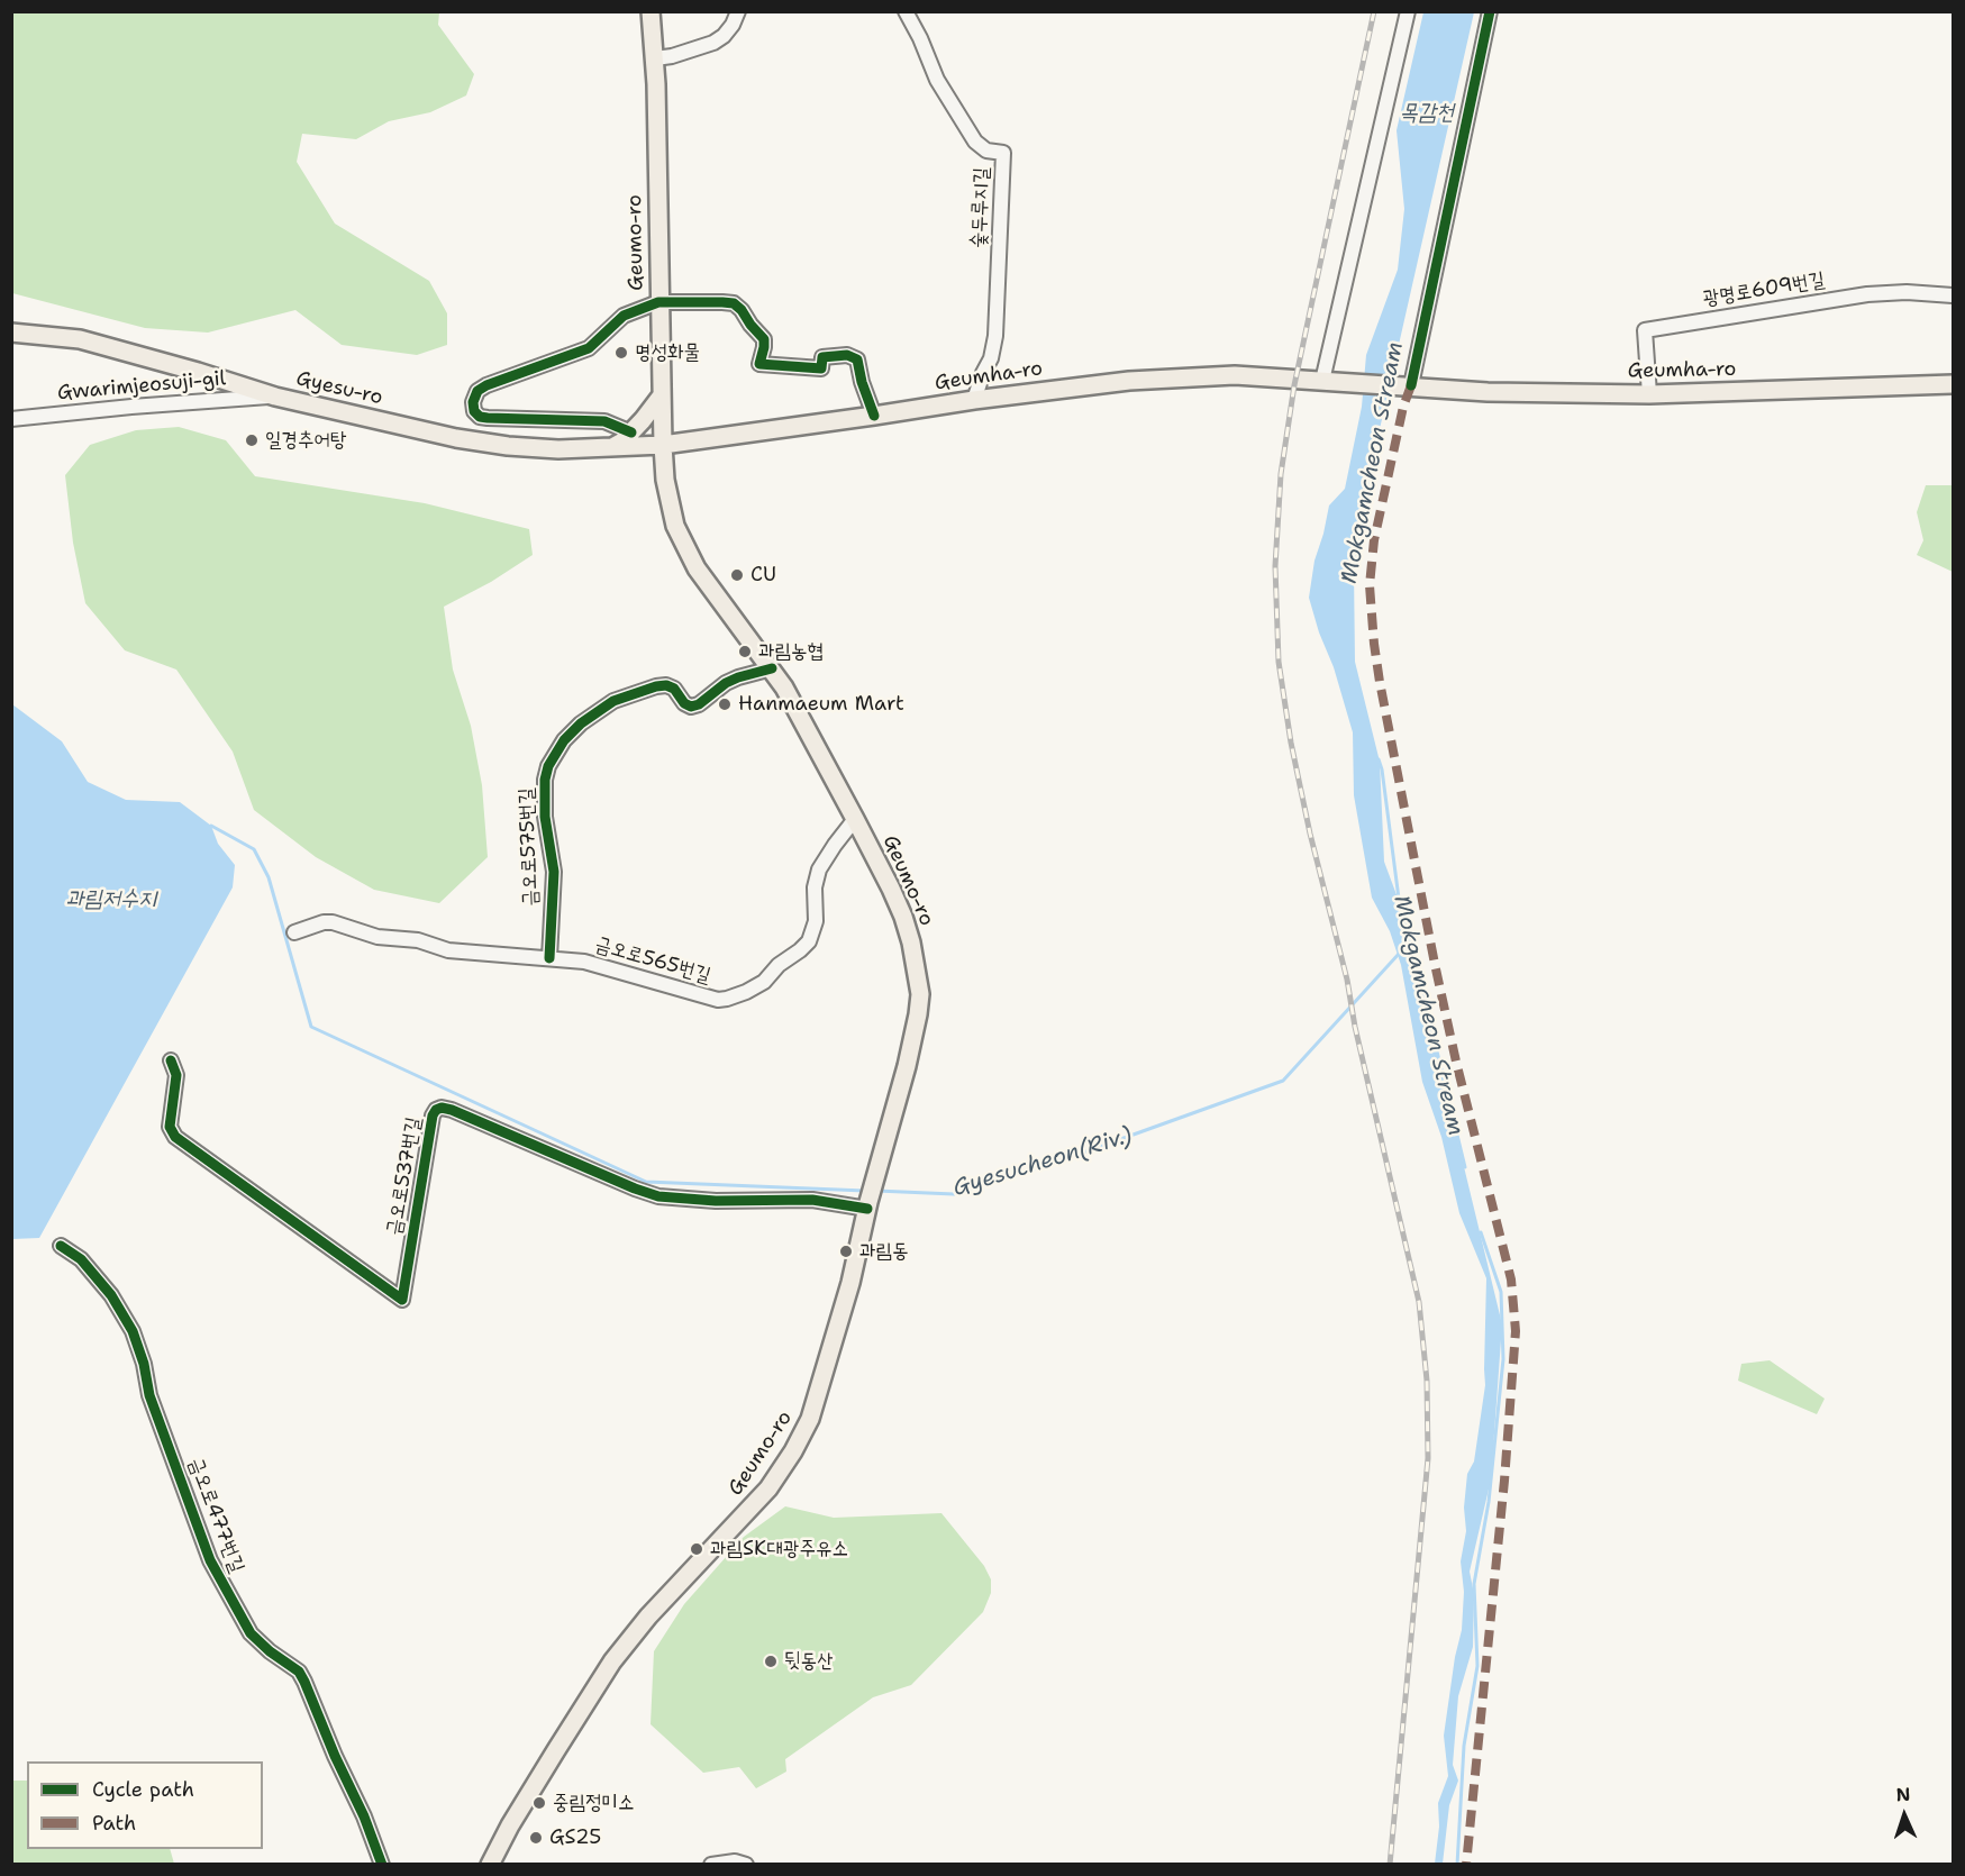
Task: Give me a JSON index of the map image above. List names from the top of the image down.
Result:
{
  "streets": {
    "main road": ["Geumo-ro", "Geumha-ro", "Gyesu-ro"],
    "street": [
      "숯두루지길",
      "광명로609번길",
      "Gwarimjeosuji-gil",
      "금오로575번길",
      "금오로565번길",
      "금오로537번길",
      "금오로477번길"
    ]
  },
  "crossings": [
    ["숯두루지길", "Geumha-ro"],
    ["Geumo-ro", "Geumha-ro"],
    ["Geumo-ro", "Gyesu-ro"],
    ["Geumo-ro", "금오로575번길"],
    ["Geumo-ro", "금오로565번길"],
    ["Geumo-ro", "금오로537번길"],
    ["광명로609번길", "Geumha-ro"],
    ["Geumha-ro", "Gyesu-ro"],
    ["Gwarimjeosuji-gil", "Gyesu-ro"],
    ["금오로575번길", "금오로565번길"]
  ],
  "water": [
    "목감천",
    "Mokgamcheon Stream",
    "과림저수지",
    "Gyesucheon(Riv.)"
  ],
  "places": [
    "명성화물",
    "일경추어탕",
    "CU",
    "과림농협",
    "Hanmaeum Mart",
    "과림동",
    "과림SK대광주유소",
    "뒷동산",
    "중림정미소",
    "GS25"
  ],
  "legend": ["Cycle path", "Path"],
  "north": "top"
}
